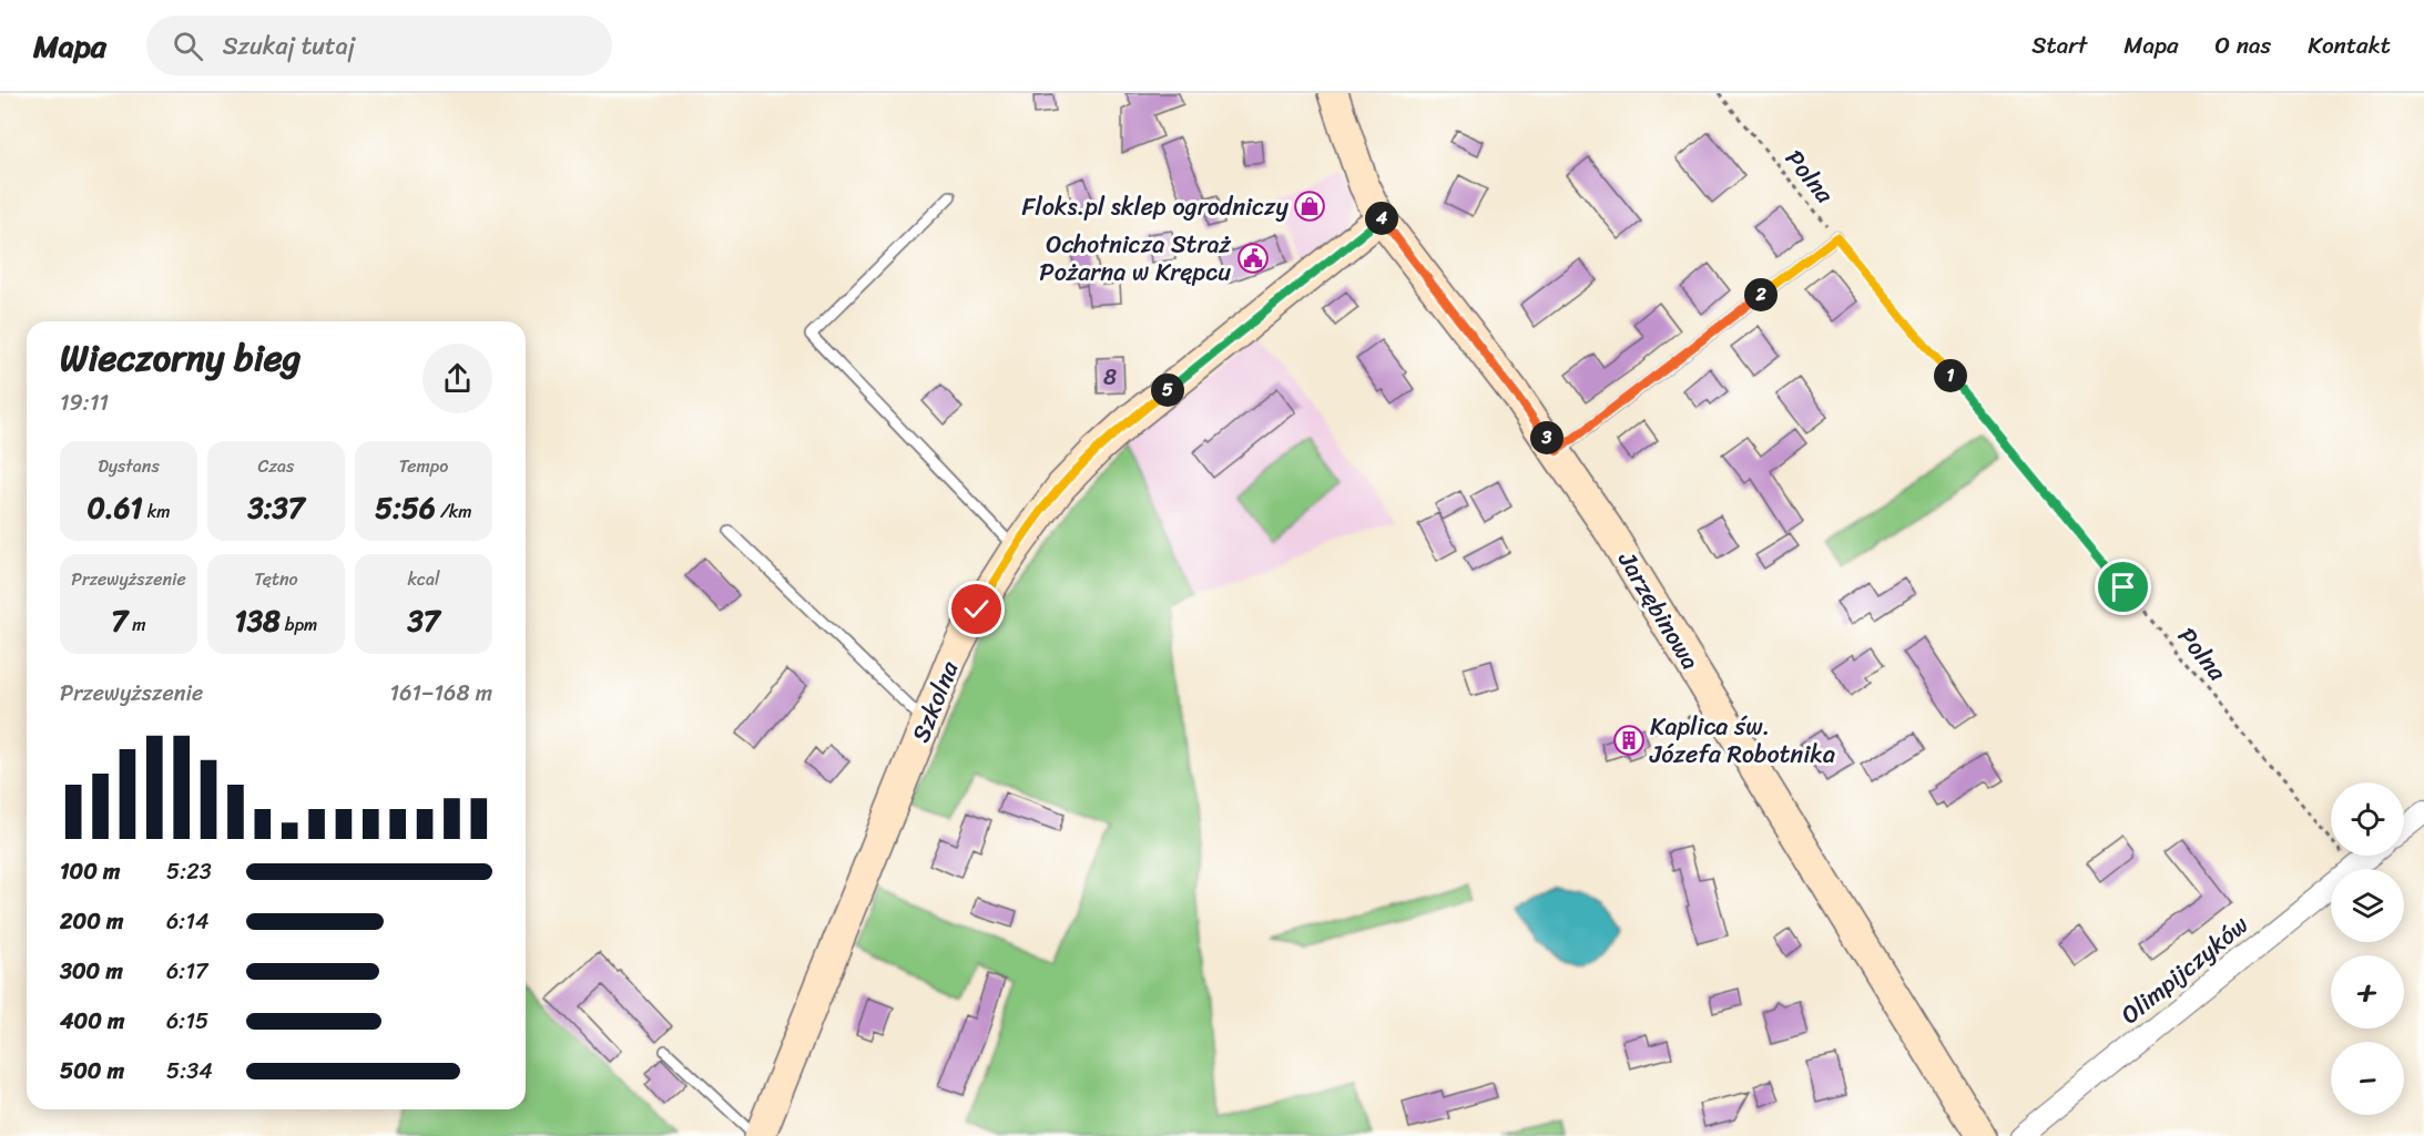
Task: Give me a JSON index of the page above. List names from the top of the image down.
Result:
{
  "streets": {
    "street": ["Jarzębinowa", "Szkolna", "Olimpijczyków"],
    "path": ["Polna"]
  },
  "crossings": [
    ["Polna", "Olimpijczyków"],
    ["Jarzębinowa", "Szkolna"]
  ],
  "places": {
    "shop": ["Floks.pl sklep ogrodniczy"],
    "public building": ["Ochotnicza Straż Pożarna w Krępcu"],
    "building": ["Kaplica św. Józefa Robotnika"]
  },
  "house_numbers": ["8"],
  "page": {
    "header": "Mapa",
    "search": "Szukaj tutaj",
    "nav": [
      "Start",
      "Mapa",
      "O nas",
      "Kontakt"
    ],
    "pins": [
      "4",
      "2",
      "1",
      "5",
      "3"
    ],
    "heading": ["Wieczorny bieg", "19:11"],
    "stats": [
      ["Dystans", "0.61 km"],
      ["Czas", "3:37"],
      ["Tempo", "5:56 /km"],
      ["Przewyższenie", "7 m"],
      ["Tętno", "138 bpm"],
      ["kcal", "37"]
    ],
    "chart": ["Przewyższenie", "161–168 m"],
    "map_buttons": ["+", "−"],
    "list": [
      {
        "name": "100 m",
        "note": "5:23"
      },
      {
        "name": "200 m",
        "note": "6:14"
      },
      {
        "name": "300 m",
        "note": "6:17"
      },
      {
        "name": "400 m",
        "note": "6:15"
      },
      {
        "name": "500 m",
        "note": "5:34"
      }
    ]
  }
}
